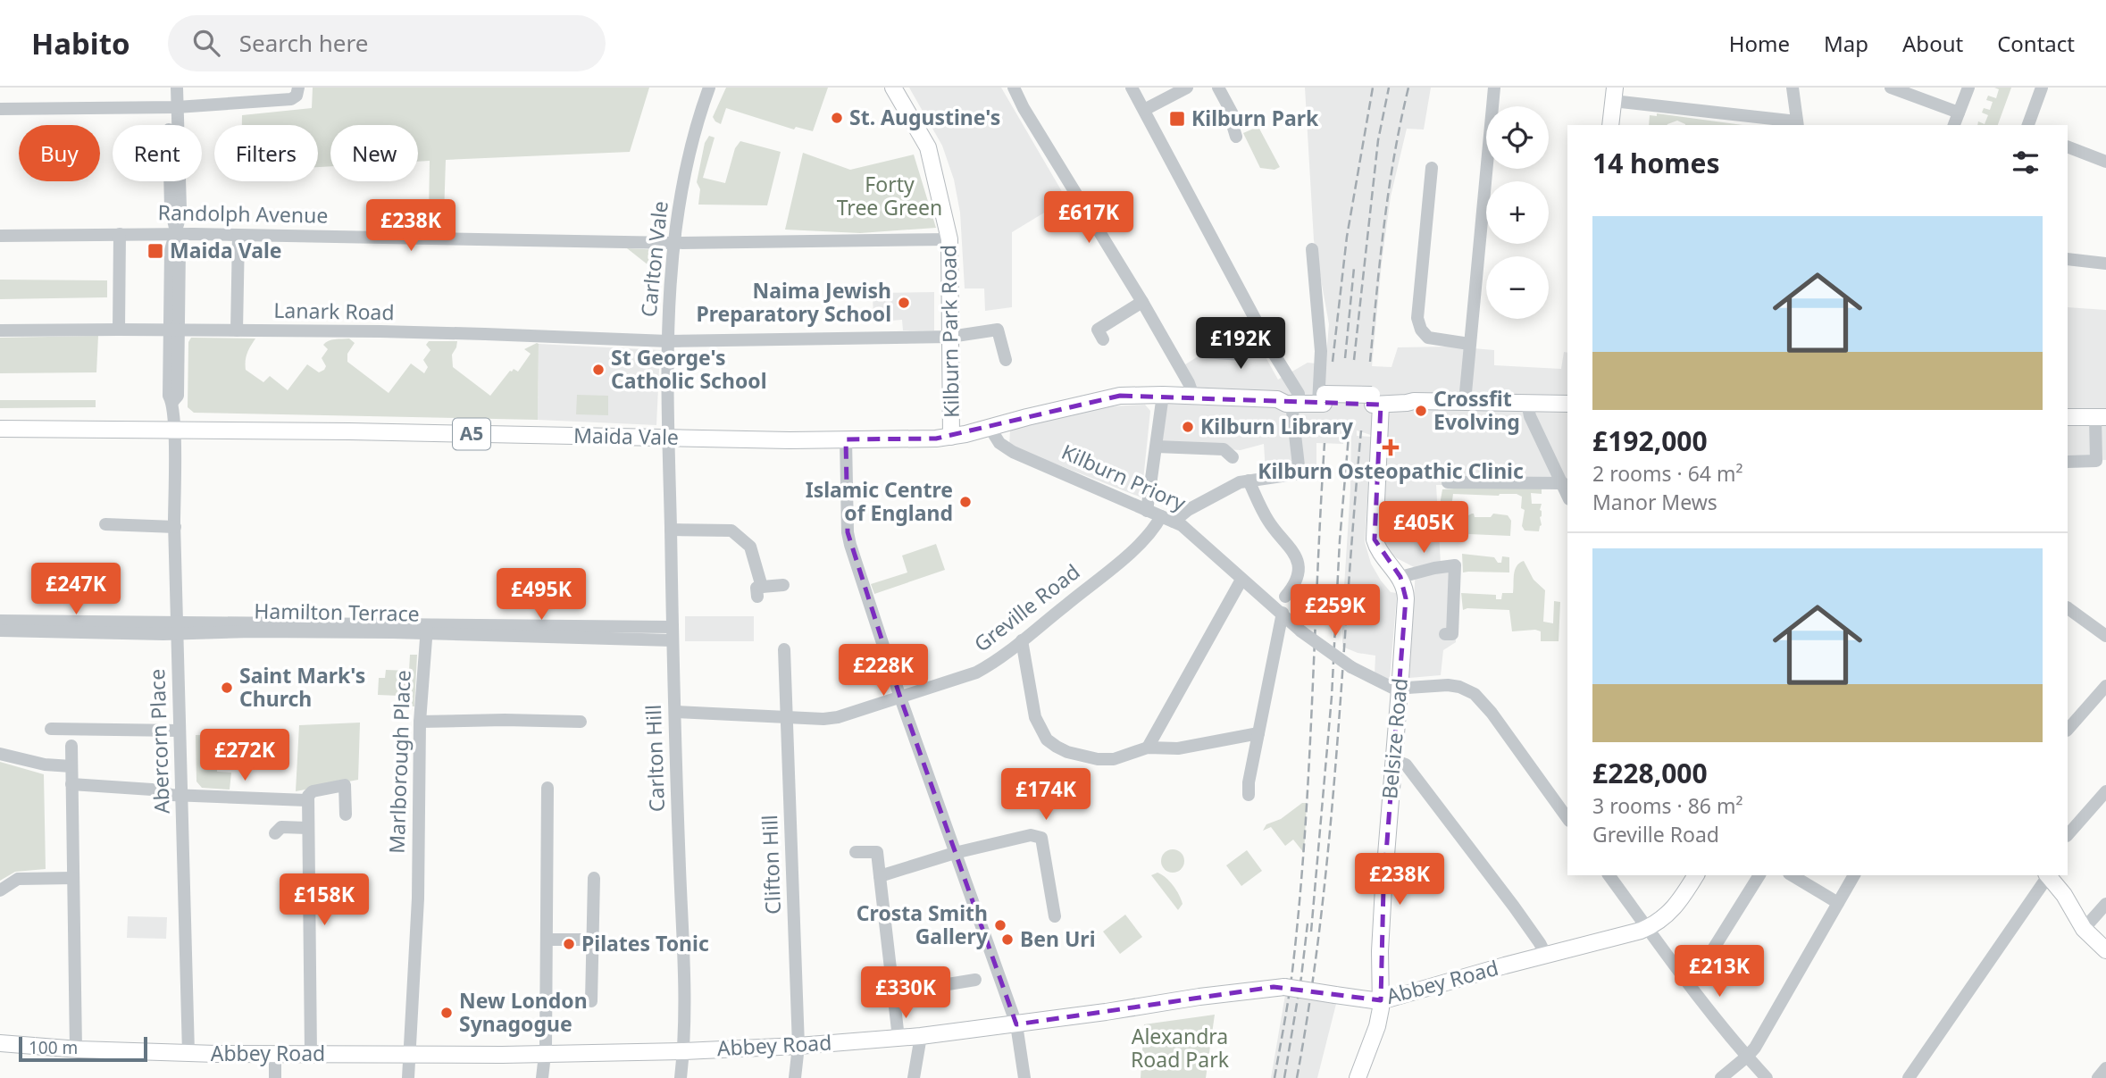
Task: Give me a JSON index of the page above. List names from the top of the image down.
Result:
{
  "streets": {
    "main road": [
      "Kilburn Park Road",
      "A5",
      "Maida Vale",
      "Belsize Road",
      "Abbey Road"
    ],
    "street": [
      "Randolph Avenue",
      "Carlton Vale",
      "Lanark Road",
      "Kilburn Priory",
      "Greville Road",
      "Hamilton Terrace",
      "Abercorn Place",
      "Carlton Hill",
      "Marlborough Place",
      "Clifton Hill"
    ]
  },
  "crossings": [
    ["Randolph Avenue", "Carlton Vale"],
    ["Randolph Avenue", "Kilburn Park Road"],
    ["Randolph Avenue", "Abercorn Place"],
    ["Carlton Vale", "Lanark Road"],
    ["Carlton Vale", "Maida Vale"],
    ["Carlton Vale", "Carlton Hill"],
    ["Lanark Road", "Kilburn Park Road"],
    ["Lanark Road", "Abercorn Place"],
    ["Kilburn Park Road", "A5"],
    ["Kilburn Park Road", "Maida Vale"],
    ["A5", "Maida Vale"],
    ["A5", "Kilburn Priory"],
    ["Maida Vale", "Abercorn Place"],
    ["Maida Vale", "Carlton Hill"],
    ["Kilburn Priory", "Greville Road"],
    ["Kilburn Priory", "Belsize Road"],
    ["Greville Road", "Carlton Hill"],
    ["Greville Road", "Clifton Hill"],
    ["Hamilton Terrace", "Abercorn Place"],
    ["Hamilton Terrace", "Carlton Hill"],
    ["Hamilton Terrace", "Marlborough Place"],
    ["Belsize Road", "Abbey Road"],
    ["Abercorn Place", "Abbey Road"],
    ["Carlton Hill", "Abbey Road"],
    ["Marlborough Place", "Abbey Road"],
    ["Clifton Hill", "Abbey Road"]
  ],
  "parks": ["Forty Tree Green", "Alexandra Road Park"],
  "places": {
    "other": [
      "St. Augustine's",
      "Naima Jewish Preparatory School",
      "St George's Catholic School",
      "Crossfit Evolving",
      "Kilburn Library",
      "Islamic Centre of England",
      "Saint Mark's Church",
      "Crosta Smith Gallery",
      "Ben Uri",
      "Pilates Tonic",
      "New London Synagogue"
    ],
    "transit": ["Kilburn Park", "Maida Vale"],
    "health": ["Kilburn Osteopathic Clinic"]
  },
  "scale_bar": "100 m",
  "page": {
    "header": "Habito",
    "search": "Search here",
    "nav": [
      "Home",
      "Map",
      "About",
      "Contact"
    ],
    "map_buttons": ["+", "−"],
    "chip": [
      "Buy",
      "Rent",
      "Filters",
      "New"
    ],
    "heading": "14 homes",
    "price": [
      "£617K",
      "£238K",
      "£192K",
      "£405K",
      "£247K",
      "£495K",
      "£259K",
      "£228K",
      "£272K",
      "£174K",
      "£238K",
      "£158K",
      "£213K",
      "£330K"
    ],
    "list": [
      {
        "name": "£192,000",
        "note": "2 rooms · 64 m² · Manor Mews"
      },
      {
        "name": "£228,000",
        "note": "3 rooms · 86 m² · Greville Road"
      }
    ],
    "scale": "100 m"
  }
}
